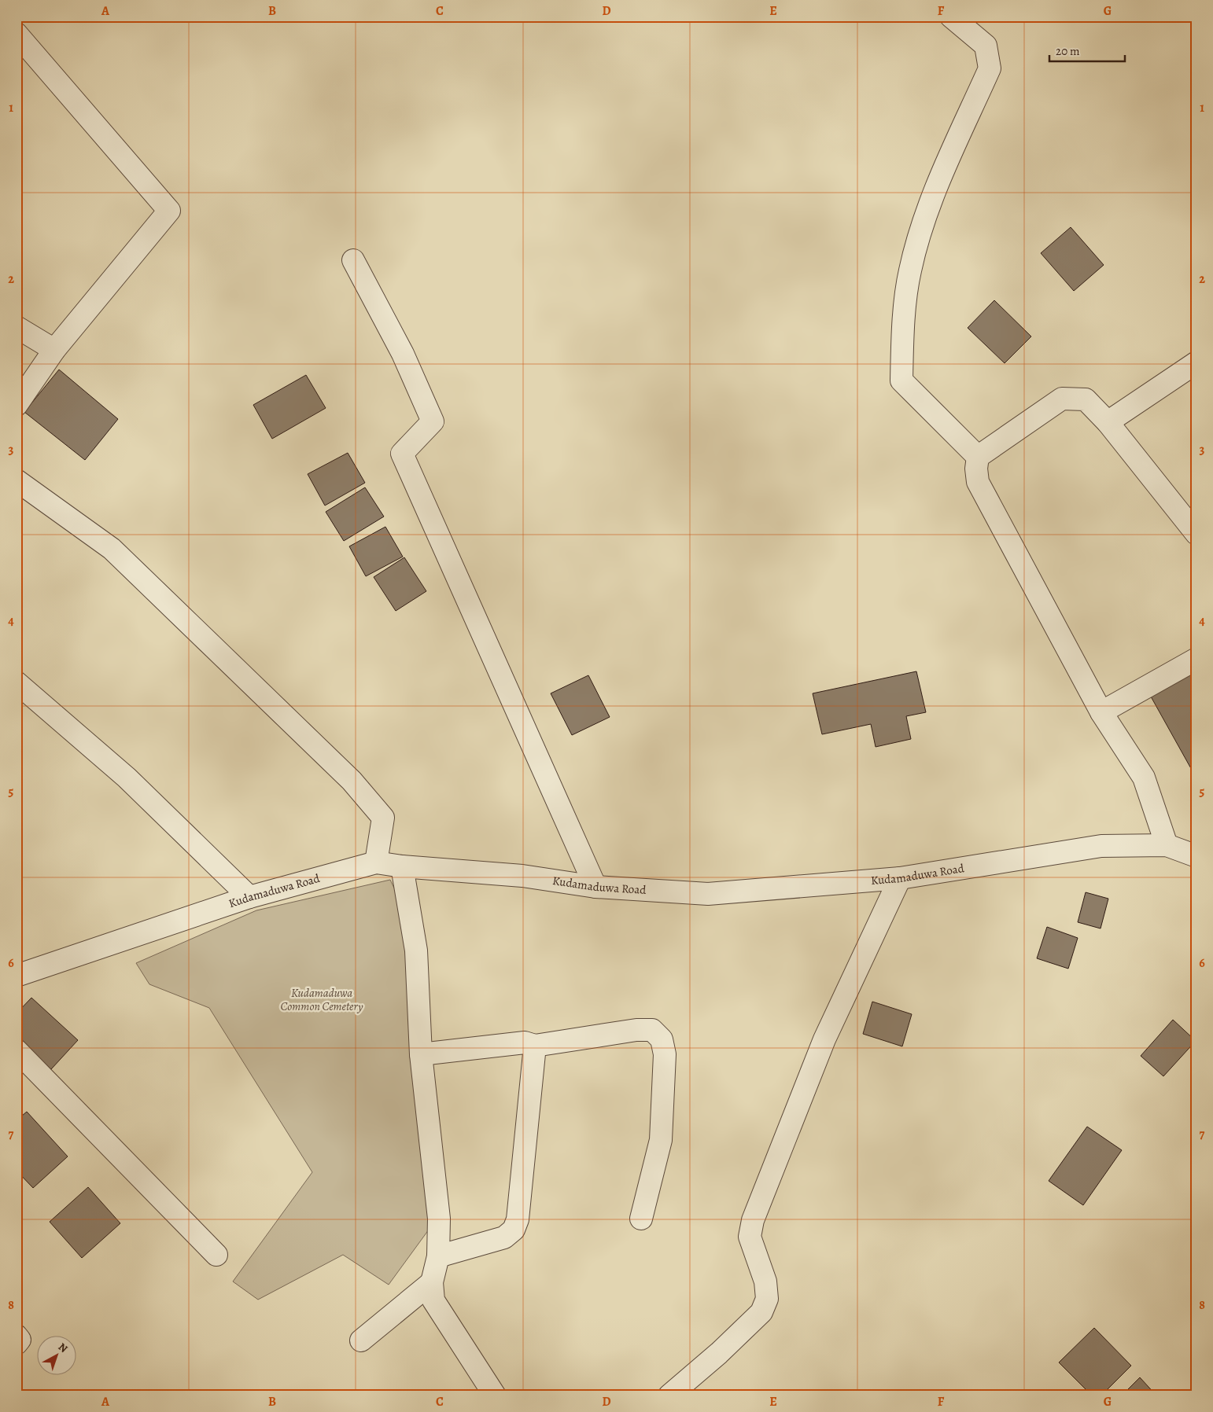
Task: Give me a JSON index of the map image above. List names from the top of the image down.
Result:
{
  "streets": {
    "street": ["Kudamaduwa Road"]
  },
  "parks": ["Kudamaduwa Common Cemetery"],
  "scale_bar": "20 m",
  "north": "top right",
  "grid": {
    "columns": [
      "A",
      "B",
      "C",
      "D",
      "E",
      "F",
      "G"
    ],
    "rows": [
      "1",
      "2",
      "3",
      "4",
      "5",
      "6",
      "7",
      "8"
    ]
  }
}
